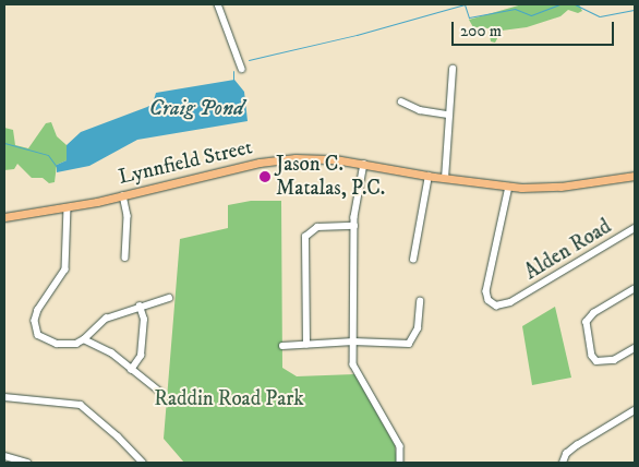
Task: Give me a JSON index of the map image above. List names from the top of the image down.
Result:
{
  "streets": {
    "main road": ["Lynnfield Street"],
    "street": ["Alden Road"]
  },
  "crossings": [
    ["Lynnfield Street", "Alden Road"]
  ],
  "water": ["Craig Pond"],
  "parks": ["Raddin Road Park"],
  "places": ["Jason C. Matalas, P.C."],
  "scale_bar": "200 m"
}
